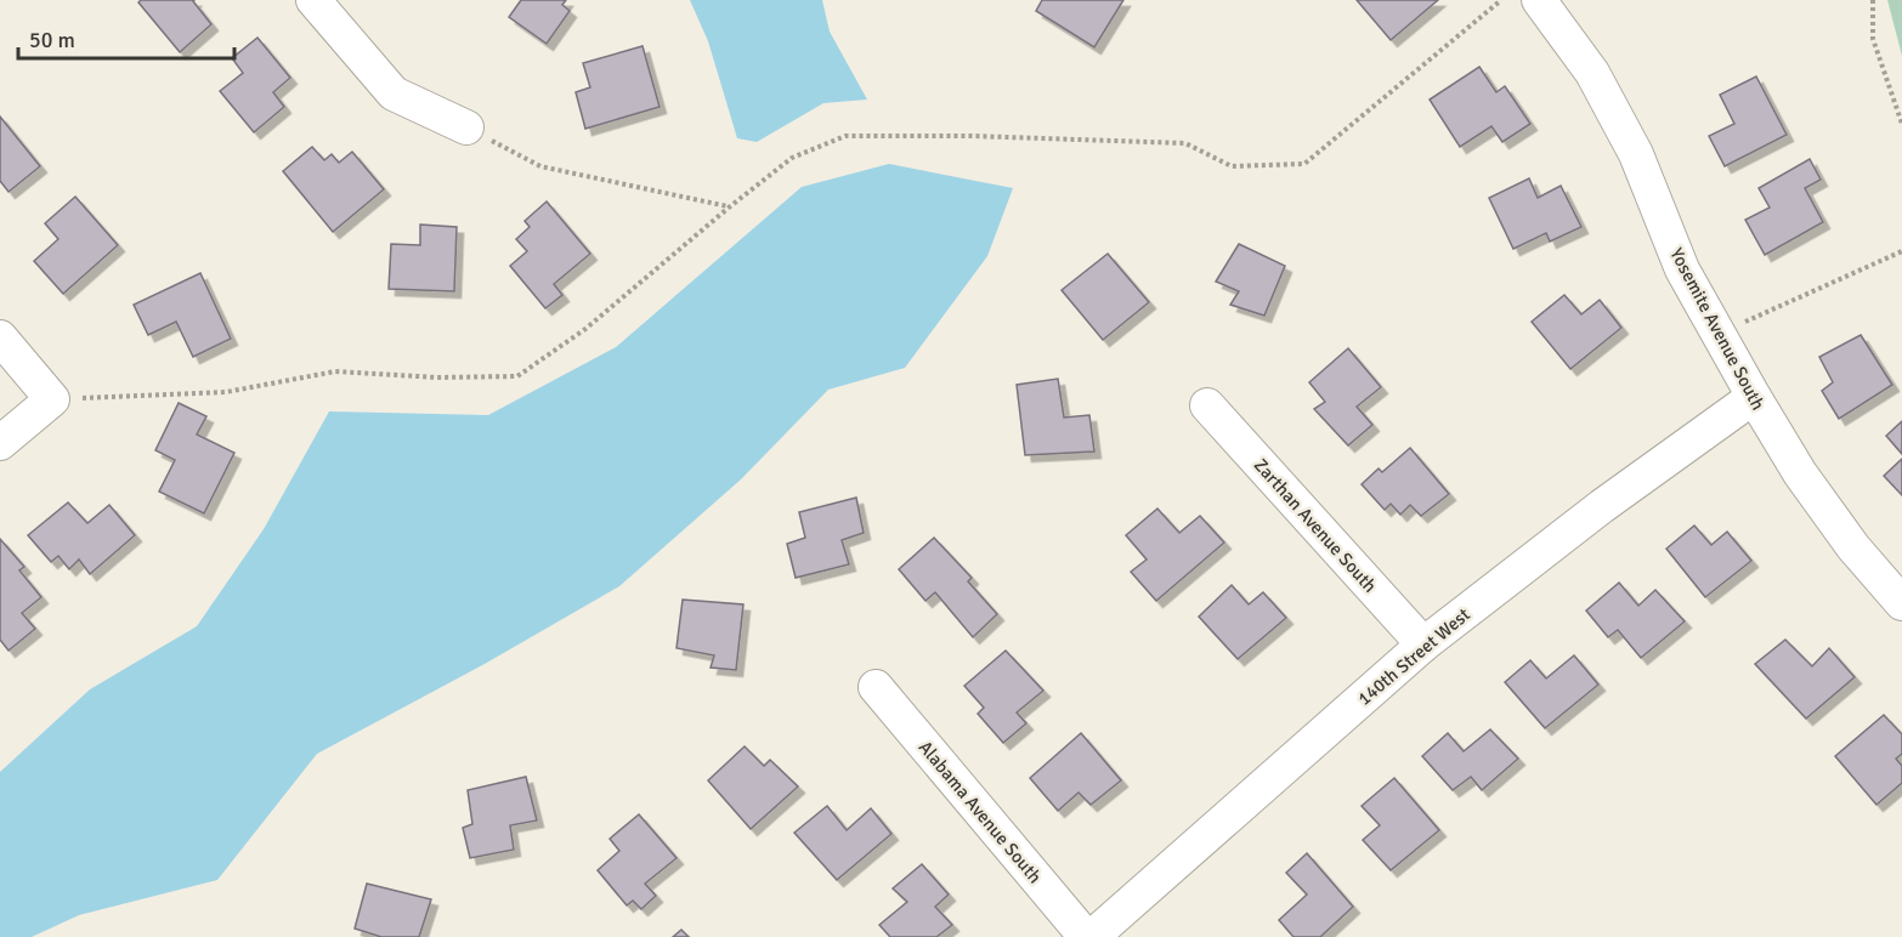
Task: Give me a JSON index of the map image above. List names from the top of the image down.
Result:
{
  "streets": {
    "street": [
      "Yosemite Avenue South",
      "Zarthan Avenue South",
      "140th Street West",
      "Alabama Avenue South"
    ]
  },
  "crossings": [
    ["Yosemite Avenue South", "140th Street West"],
    ["Zarthan Avenue South", "140th Street West"]
  ],
  "scale_bar": "50 m"
}
